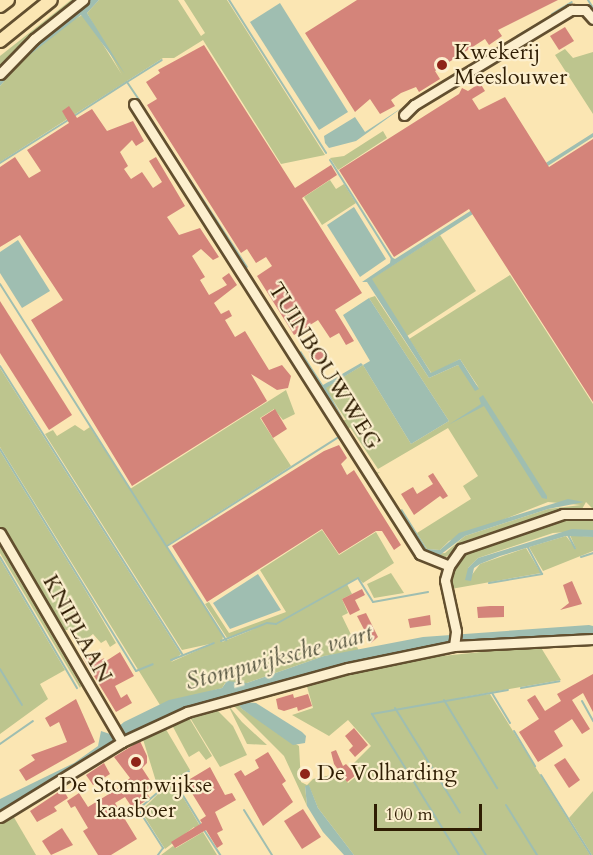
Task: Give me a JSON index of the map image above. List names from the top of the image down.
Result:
{
  "streets": {
    "street": ["TUINBOUWWEG", "KNIPLAAN"]
  },
  "water": ["Stompwijksche vaart"],
  "places": ["Kwekerij Meeslouwer", "De Stompwijkse kaasboer", "De Volharding"],
  "scale_bar": "100 m"
}
